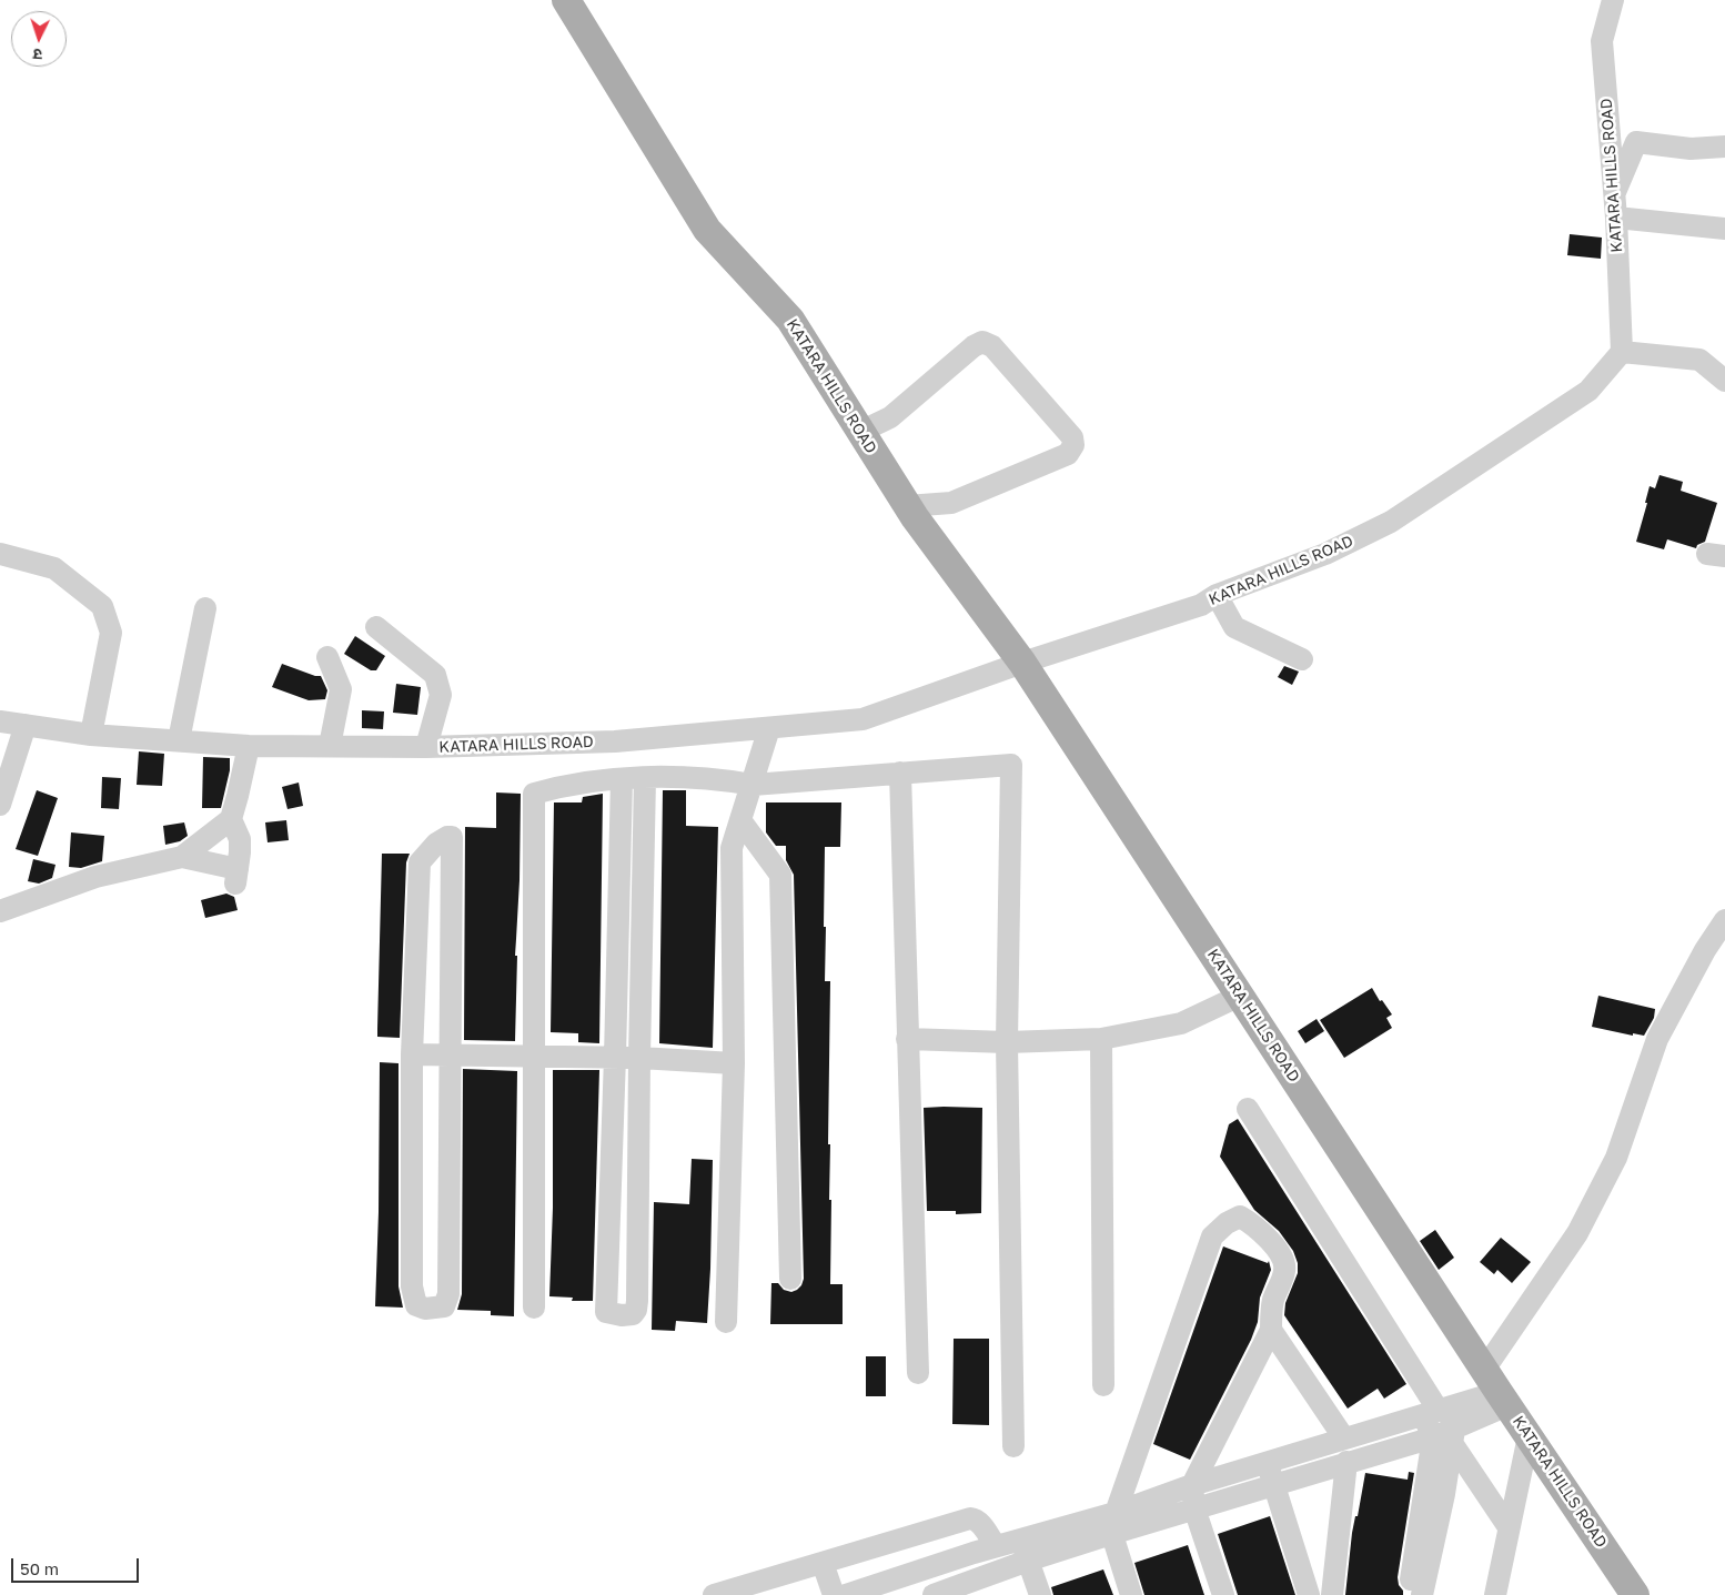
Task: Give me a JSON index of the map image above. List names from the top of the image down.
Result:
{
  "streets": {
    "main road": ["KATARA HILLS ROAD"]
  },
  "scale_bar": "50 m",
  "north": "bottom"
}
